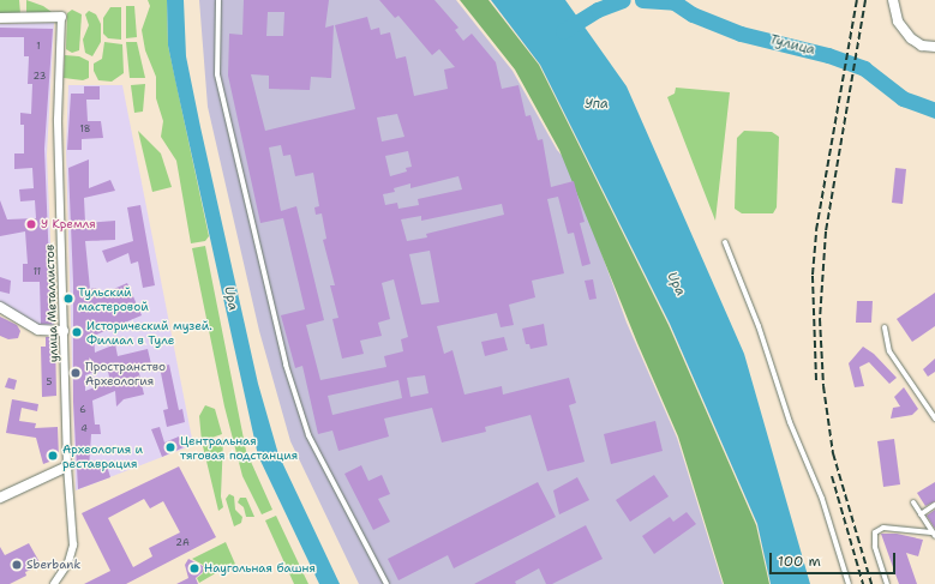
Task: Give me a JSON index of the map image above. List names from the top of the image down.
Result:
{
  "streets": {
    "street": ["улица Металлистов"]
  },
  "water": ["Тулица", "Упа", "Upa"],
  "places": [
    "У Кремля",
    "Тульский мастеровой",
    "Исторический музей. Филиал в Туле",
    "Пространство Археология",
    "Центральная тяговая подстанция",
    "Археология и реставрация",
    "Sberbank",
    "Наугольная башня"
  ],
  "house_numbers": [
    "1",
    "23",
    "18",
    "11",
    "5",
    "6",
    "4",
    "2А"
  ],
  "scale_bar": "100 m"
}
